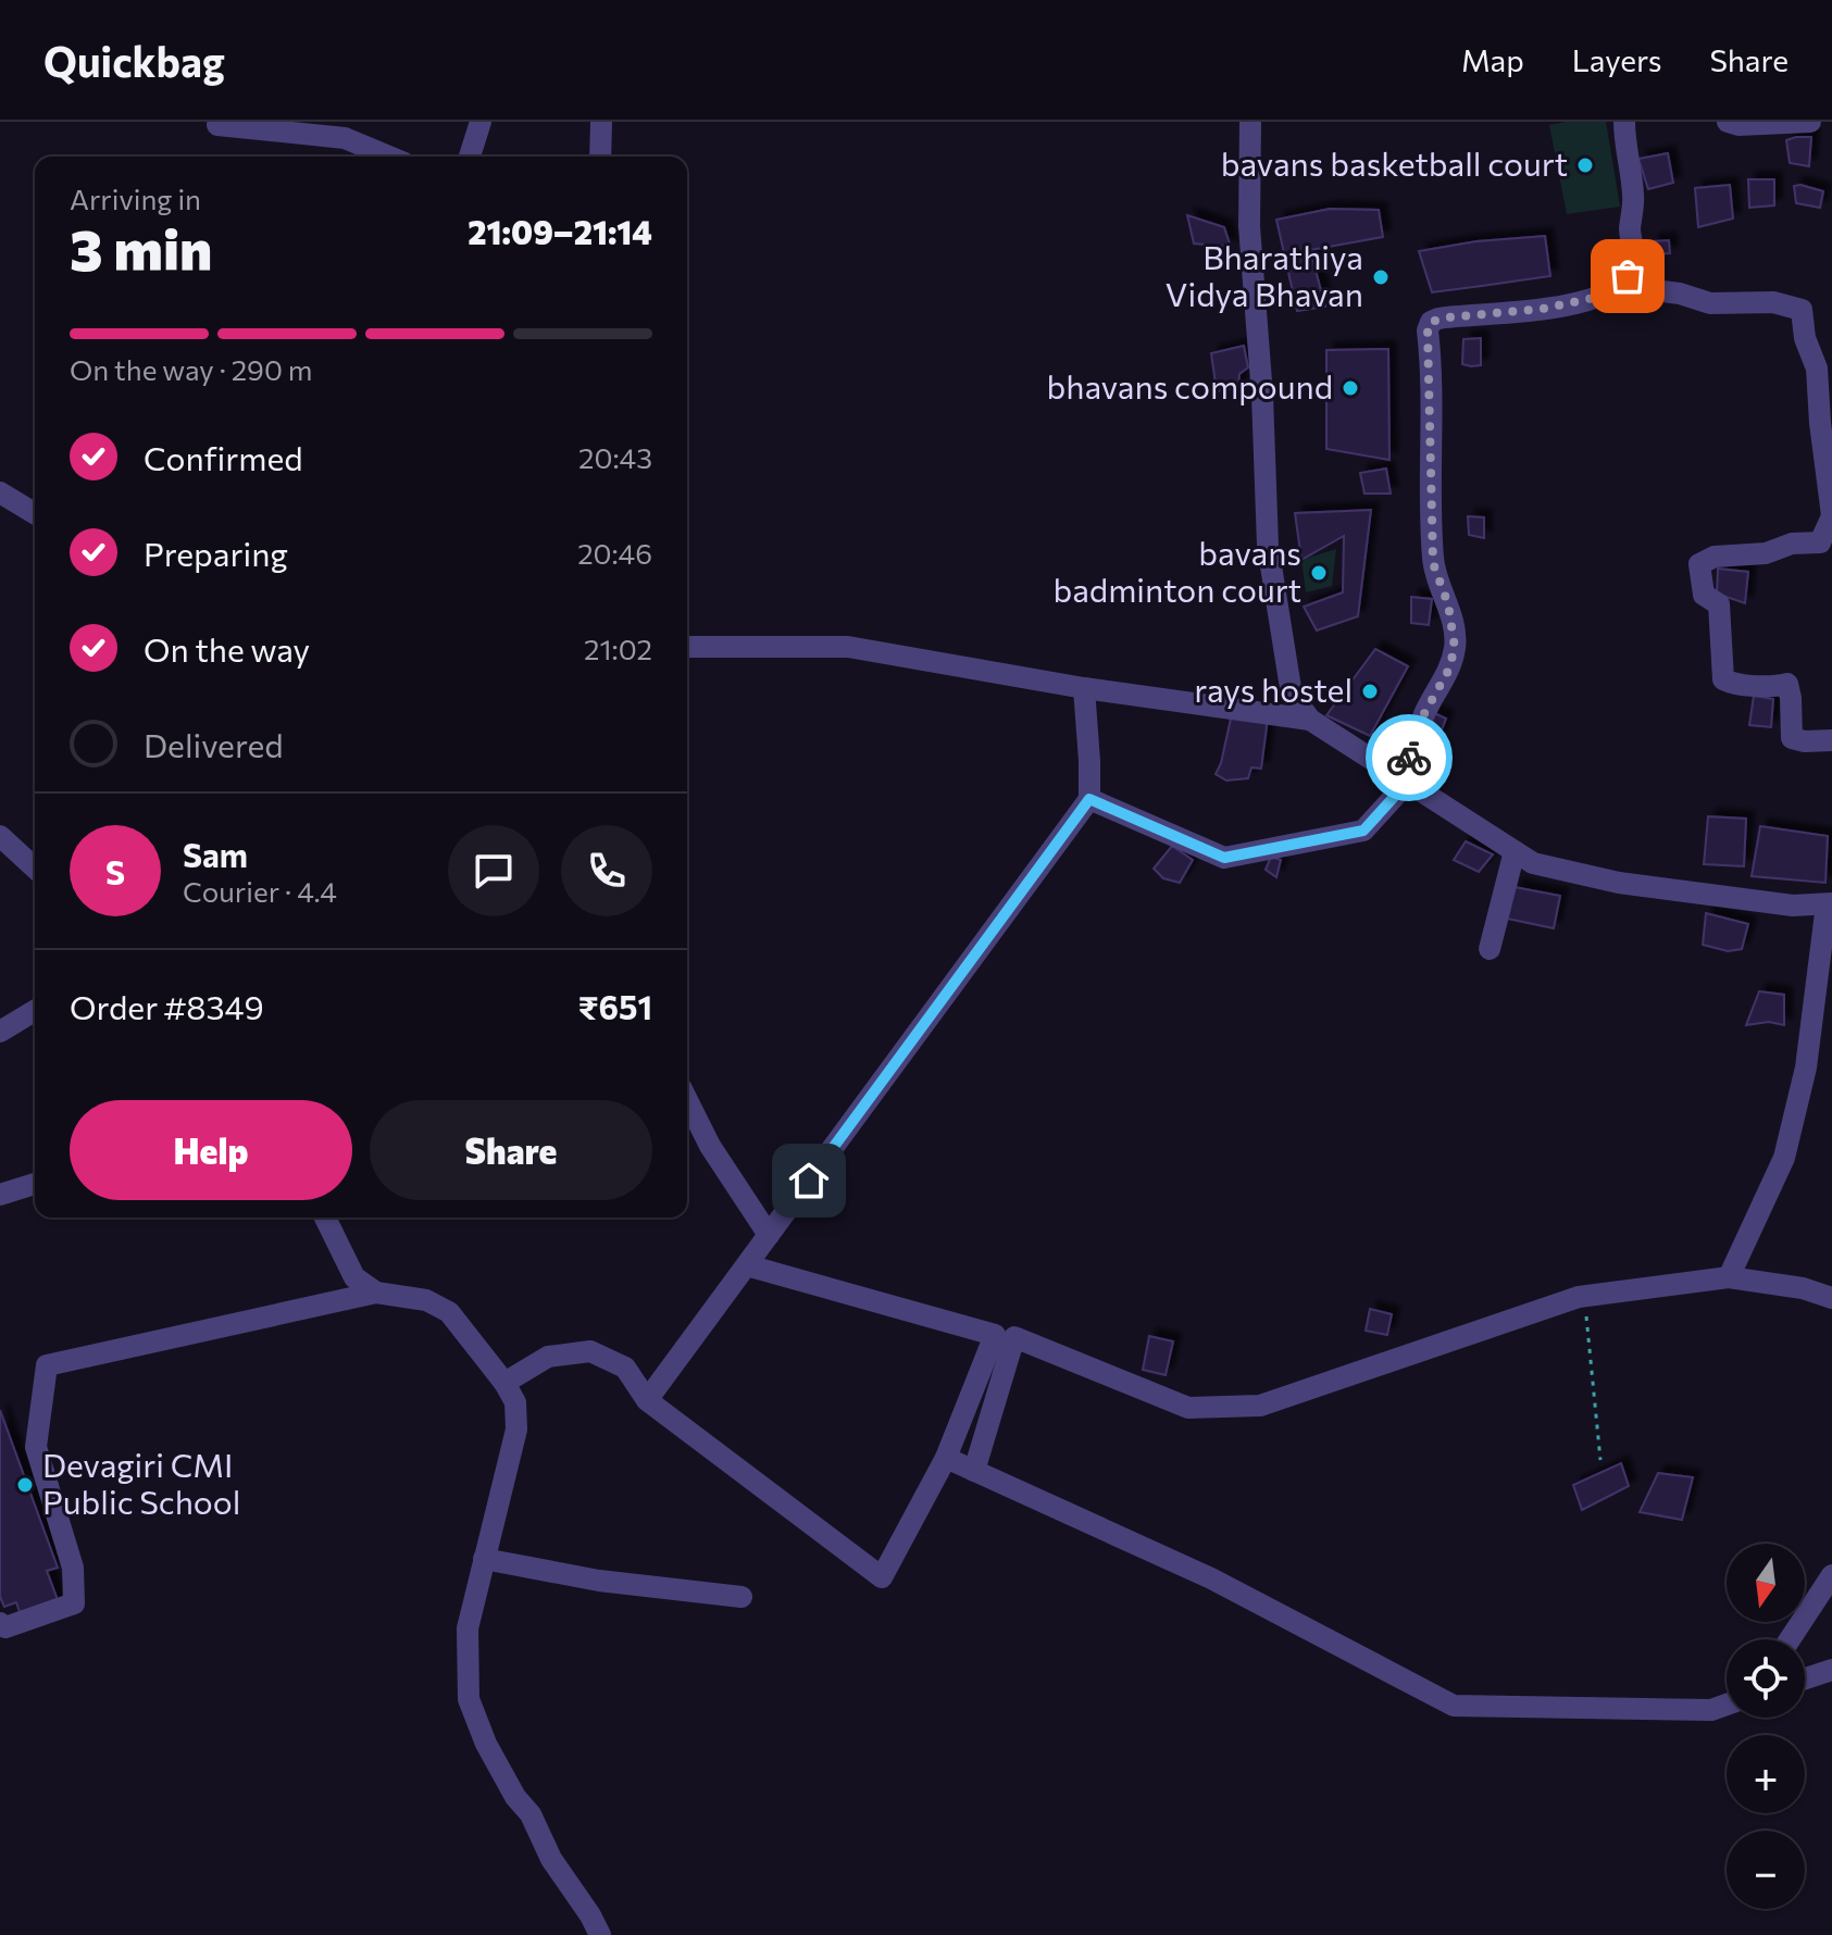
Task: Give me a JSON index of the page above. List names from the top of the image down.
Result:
{
  "places": [
    "bavans basketball court",
    "Bharathiya Vidya Bhavan",
    "bhavans compound",
    "bavans badminton court",
    "rays hostel",
    "Devagiri CMI Public School"
  ],
  "north": "bottom",
  "page": {
    "header": "Quickbag",
    "nav": ["Map", "Layers", "Share"],
    "heading": ["3 min", "Arriving in", "21:09–21:14"],
    "panel": [
      "Sam",
      "Courier · 4.4",
      "Order #8349",
      "₹651"
    ],
    "bar": "On the way · 290 m",
    "list": [
      ["Confirmed", "20:43"],
      ["Preparing", "20:46"],
      ["On the way", "21:02"],
      "Delivered"
    ],
    "round": "S",
    "buttons": ["Help", "Share"],
    "map_buttons": ["+", "−"]
  }
}
